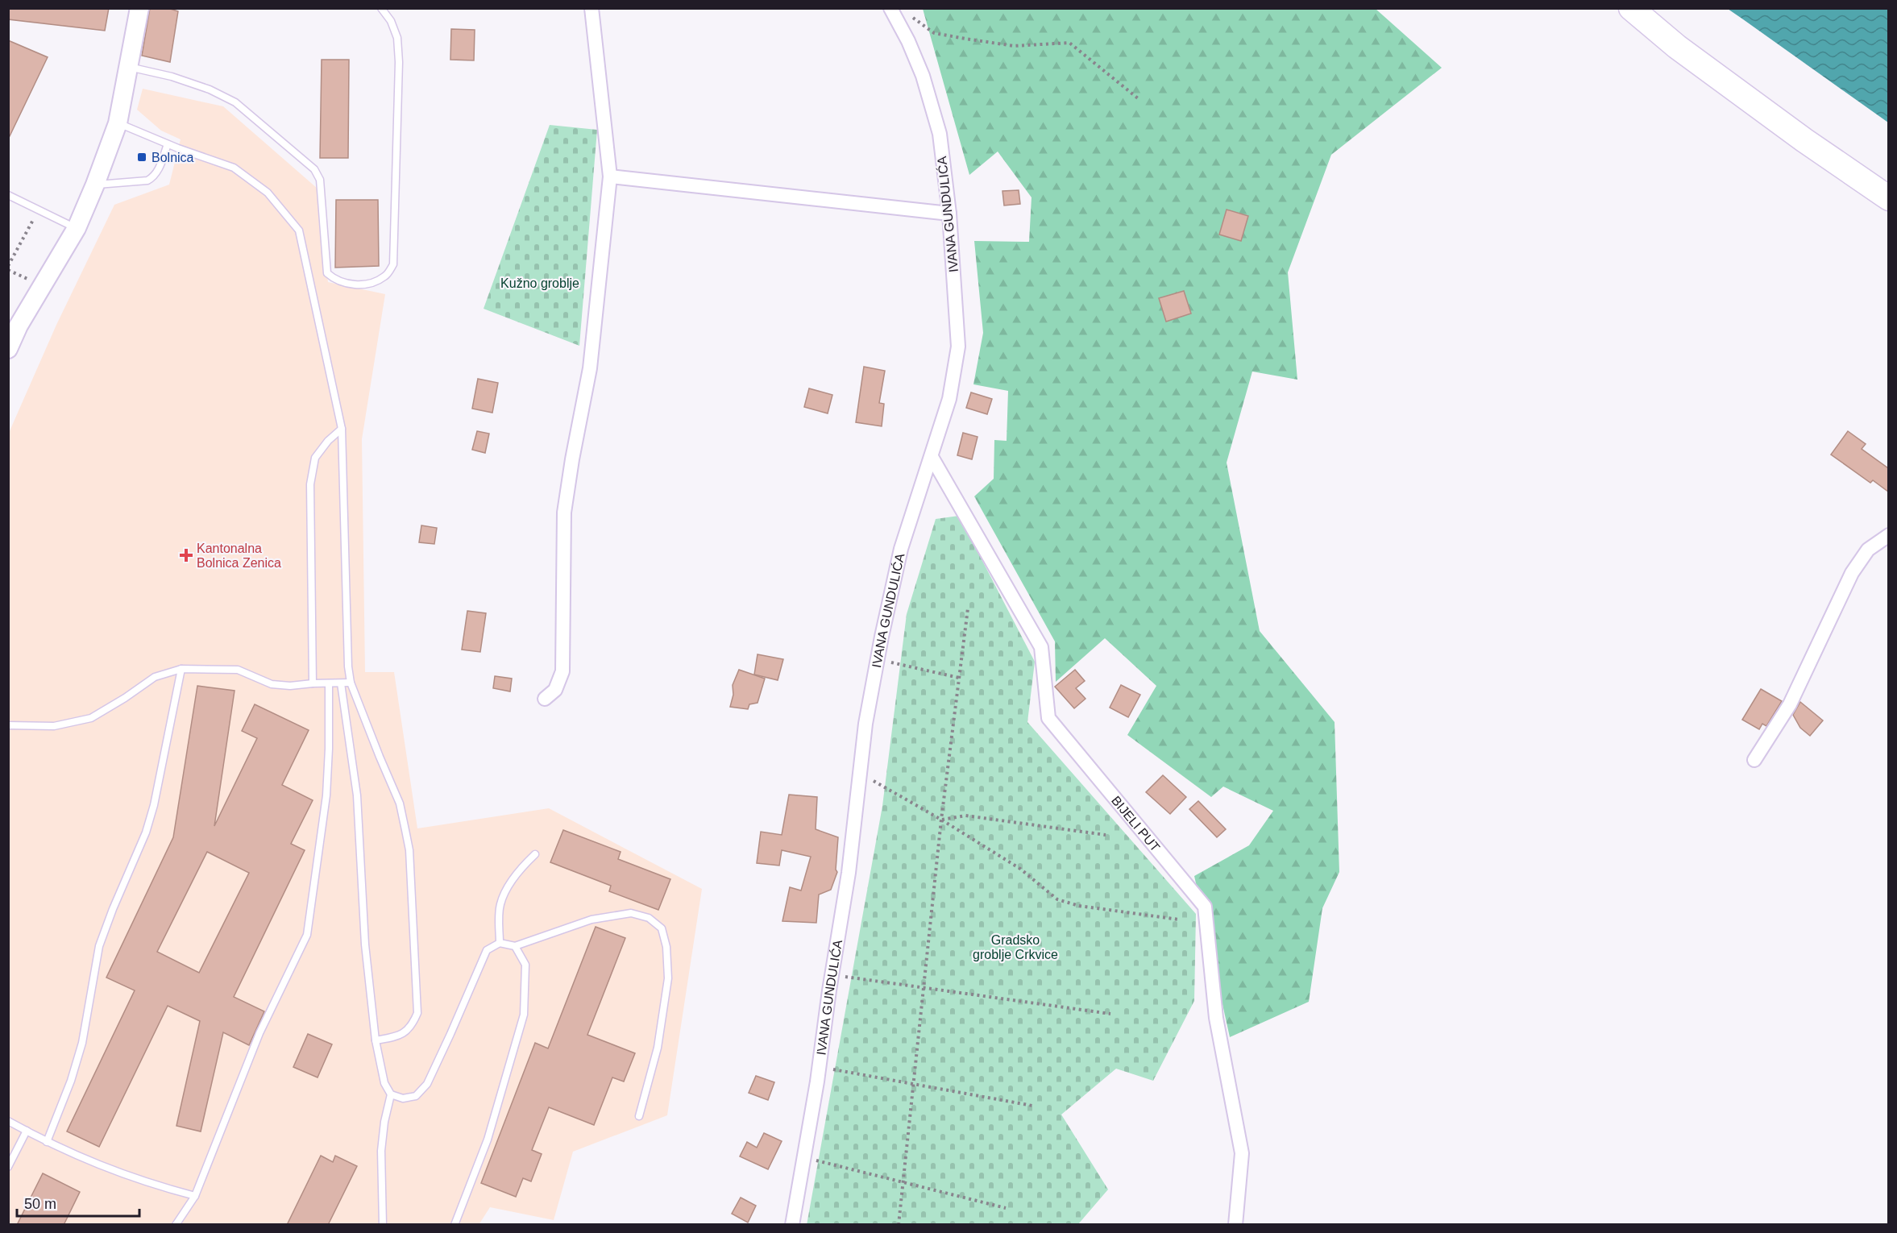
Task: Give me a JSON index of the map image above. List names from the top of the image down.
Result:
{
  "streets": {
    "street": ["IVANA GUNDULIĆA", "BIJELI PUT"]
  },
  "crossings": [
    ["IVANA GUNDULIĆA", "BIJELI PUT"]
  ],
  "parks": ["Kužno groblje", "Gradsko groblje Crkvice"],
  "places": {
    "transit": ["Bolnica"],
    "health": ["Kantonalna Bolnica Zenica"]
  },
  "scale_bar": "50 m"
}
